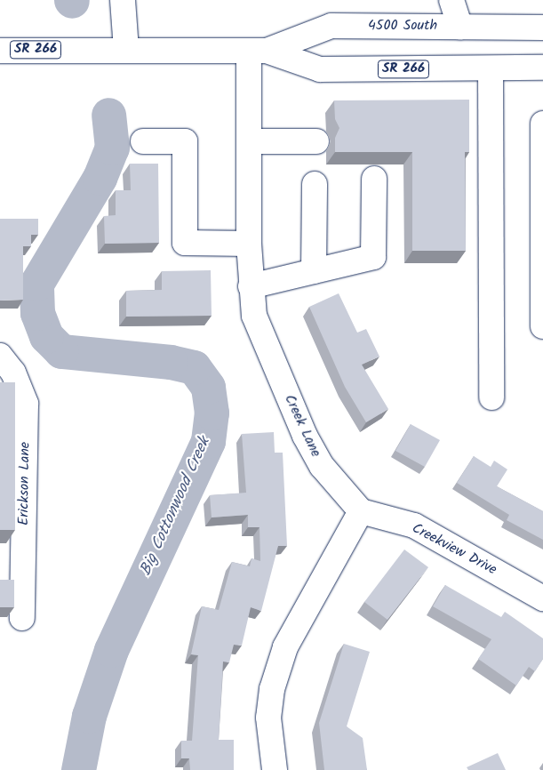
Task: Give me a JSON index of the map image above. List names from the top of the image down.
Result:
{
  "streets": {
    "street": [
      "4500 South",
      "SR 266",
      "Creek Lane",
      "Erickson Lane",
      "Creekview Drive"
    ]
  },
  "crossings": [
    ["4500 South", "Creek Lane"],
    ["Creek Lane", "Creekview Drive"]
  ],
  "water": ["Big Cottonwood Creek"]
}
